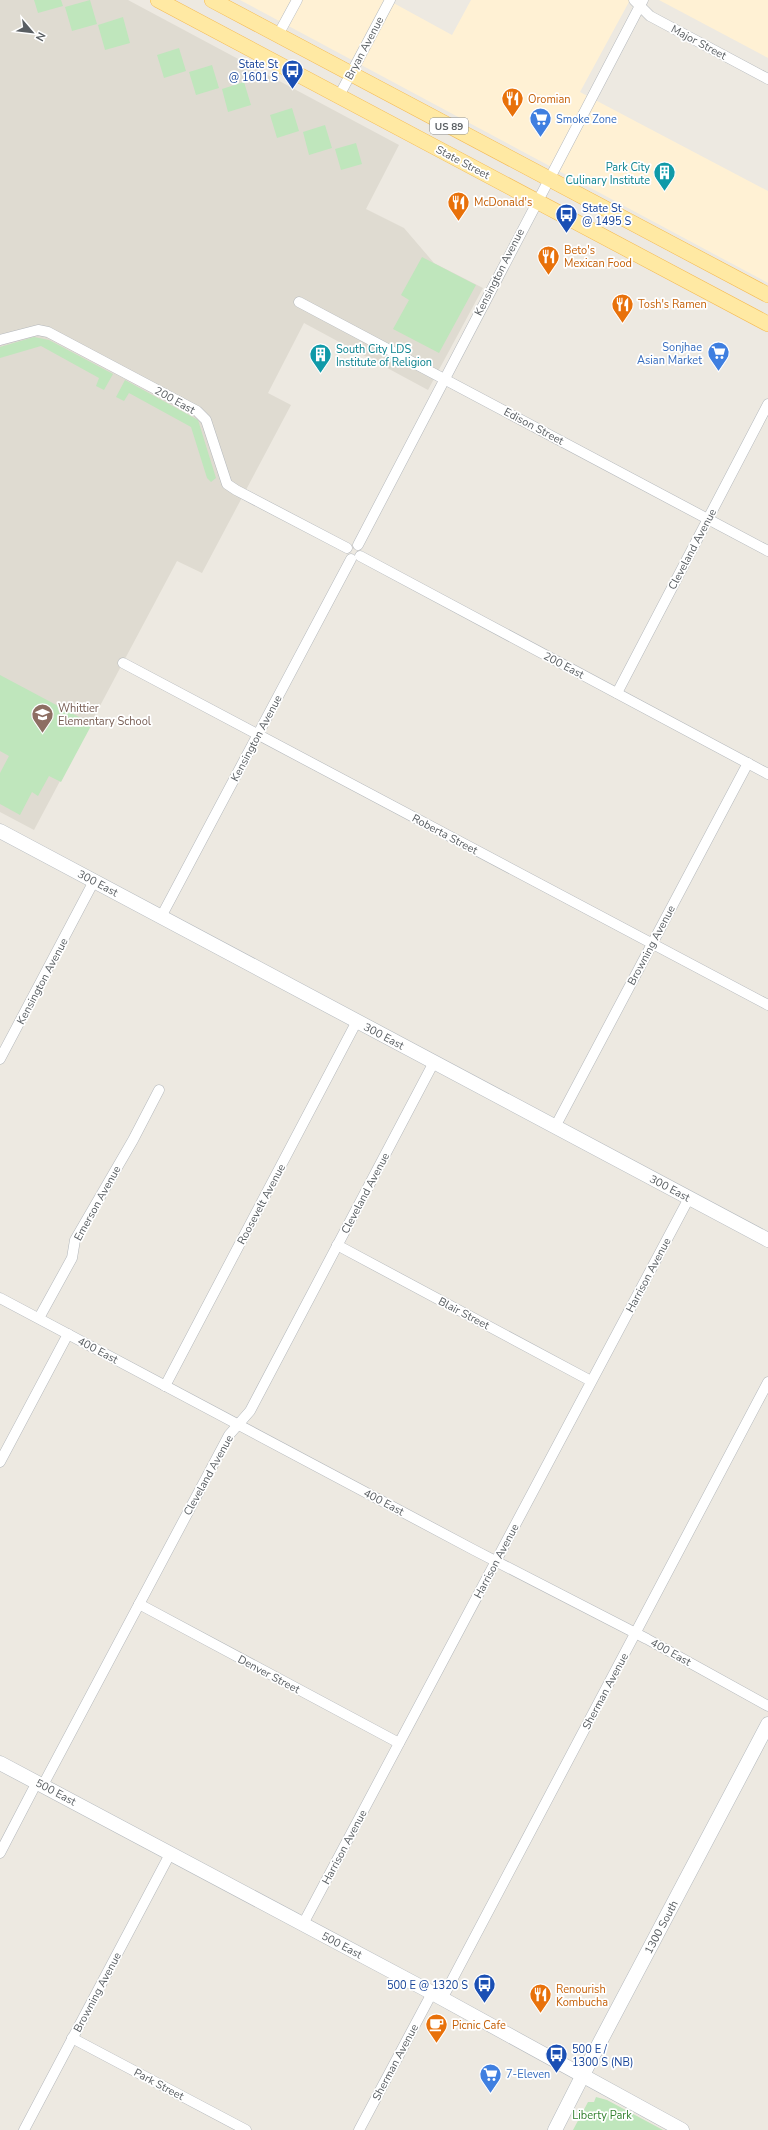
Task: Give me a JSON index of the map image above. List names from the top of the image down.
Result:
{
  "streets": {
    "main road": ["US 89", "State Street"],
    "street": [
      "Major Street",
      "Bryan Avenue",
      "Kensington Avenue",
      "200 East",
      "Edison Street",
      "Cleveland Avenue",
      "Roberta Street",
      "300 East",
      "Browning Avenue",
      "Emerson Avenue",
      "Roosevelt Avenue",
      "Harrison Avenue",
      "Blair Street",
      "400 East",
      "Denver Street",
      "Sherman Avenue",
      "500 East",
      "1300 South",
      "Park Street"
    ]
  },
  "crossings": [
    ["Major Street", "Kensington Avenue"],
    ["Bryan Avenue", "US 89"],
    ["Bryan Avenue", "State Street"],
    ["US 89", "Kensington Avenue"],
    ["State Street", "Kensington Avenue"],
    ["Kensington Avenue", "200 East"],
    ["Kensington Avenue", "Edison Street"],
    ["Kensington Avenue", "Roberta Street"],
    ["Kensington Avenue", "300 East"],
    ["200 East", "Cleveland Avenue"],
    ["200 East", "Browning Avenue"],
    ["Edison Street", "Cleveland Avenue"],
    ["Cleveland Avenue", "300 East"],
    ["Cleveland Avenue", "Blair Street"],
    ["Cleveland Avenue", "400 East"],
    ["Cleveland Avenue", "Denver Street"],
    ["Cleveland Avenue", "500 East"],
    ["Roberta Street", "Browning Avenue"],
    ["300 East", "Browning Avenue"],
    ["300 East", "Roosevelt Avenue"],
    ["300 East", "Harrison Avenue"],
    ["Browning Avenue", "500 East"],
    ["Browning Avenue", "Park Street"],
    ["Emerson Avenue", "400 East"],
    ["Roosevelt Avenue", "400 East"],
    ["Harrison Avenue", "Blair Street"],
    ["Harrison Avenue", "400 East"],
    ["Harrison Avenue", "Denver Street"],
    ["Harrison Avenue", "500 East"],
    ["400 East", "Sherman Avenue"],
    ["Sherman Avenue", "500 East"],
    ["500 East", "1300 South"]
  ],
  "parks": ["Liberty Park"],
  "places": {
    "bus stop": [
      "State St @ 1601 S",
      "State St @ 1495 S",
      "500 E @ 1320 S",
      "500 E / 1300 S (NB)"
    ],
    "restaurant": [
      "Oromian",
      "McDonald's",
      "Beto's Mexican Food",
      "Tosh's Ramen",
      "Renourish Kombucha"
    ],
    "supermarket": ["Smoke Zone", "Sonjhae Asian Market", "7-Eleven"],
    "building": ["Park City Culinary Institute", "South City LDS Institute of Religion"],
    "school or university": ["Whittier Elementary School"],
    "cafe": ["Picnic Cafe"]
  },
  "north": "bottom right"
}
